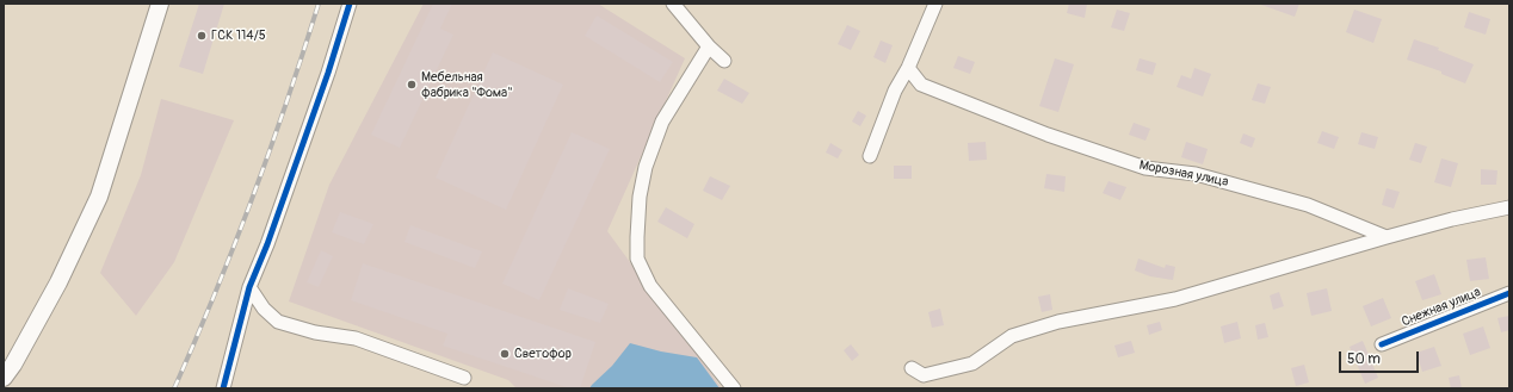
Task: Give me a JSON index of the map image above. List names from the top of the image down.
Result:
{
  "streets": {
    "street": ["Морозная улица", "Снежная улица"]
  },
  "places": ["ГСК 114/5", "Мебельная фабрика \"Фома\"", "Светофор"],
  "scale_bar": "50 m"
}
